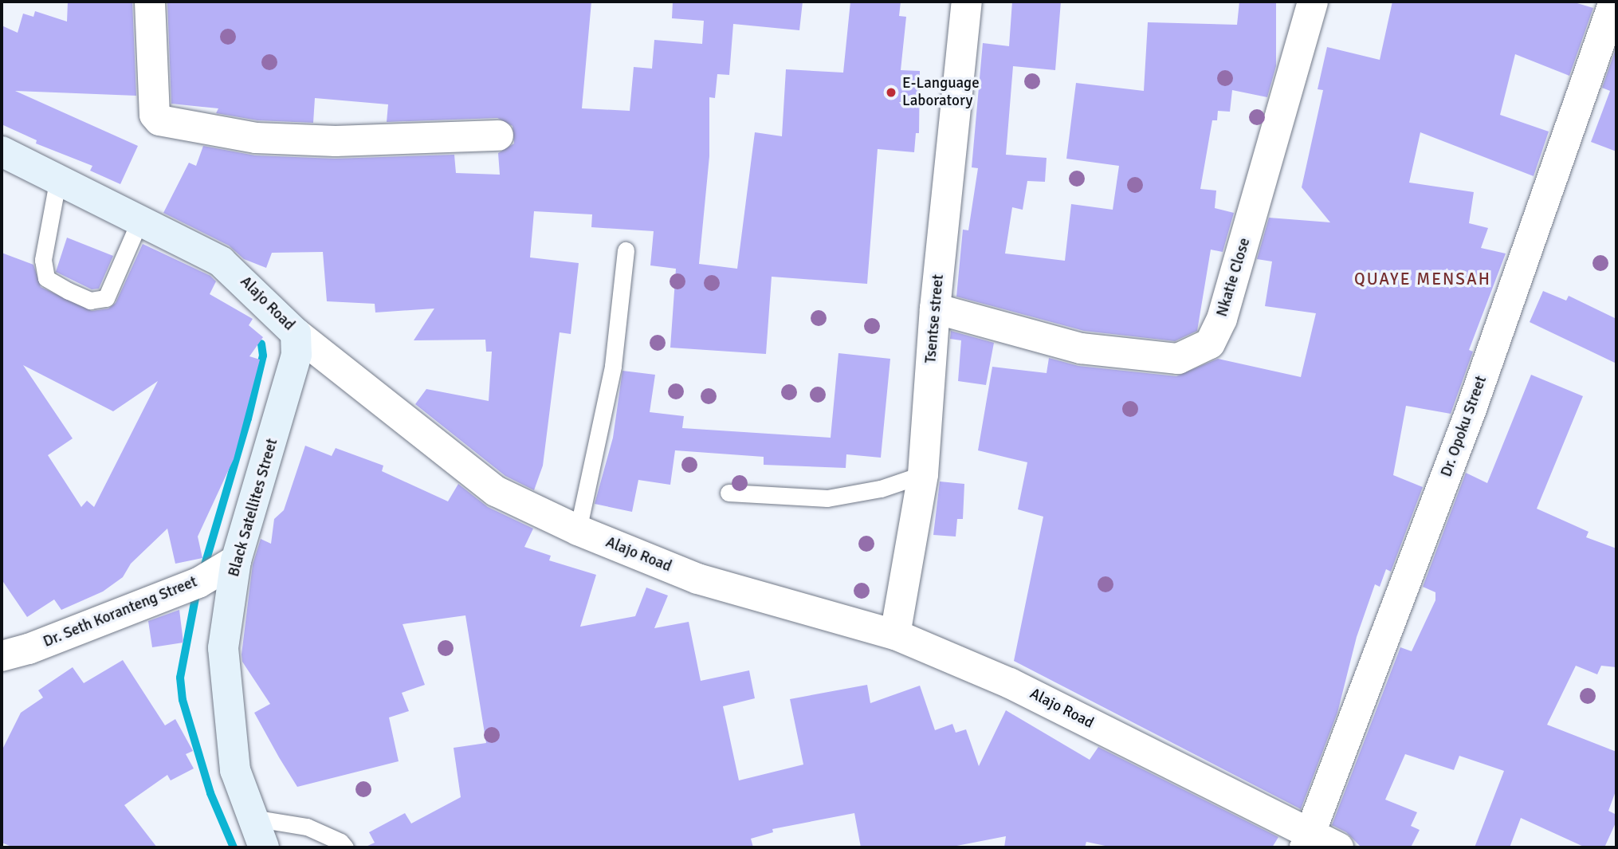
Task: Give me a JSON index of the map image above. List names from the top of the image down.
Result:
{
  "streets": {
    "street": [
      "Nkatie Close",
      "Alajo Road",
      "Tsentse street",
      "Dr. Opoku Street",
      "Black Satellites Street",
      "Dr. Seth Koranteng Street"
    ]
  },
  "crossings": [
    ["Nkatie Close", "Tsentse street"],
    ["Alajo Road", "Tsentse street"],
    ["Alajo Road", "Dr. Opoku Street"],
    ["Alajo Road", "Black Satellites Street"],
    ["Black Satellites Street", "Dr. Seth Koranteng Street"]
  ],
  "districts": ["QUAYE MENSAH"],
  "places": ["E-Language Laboratory"]
}
